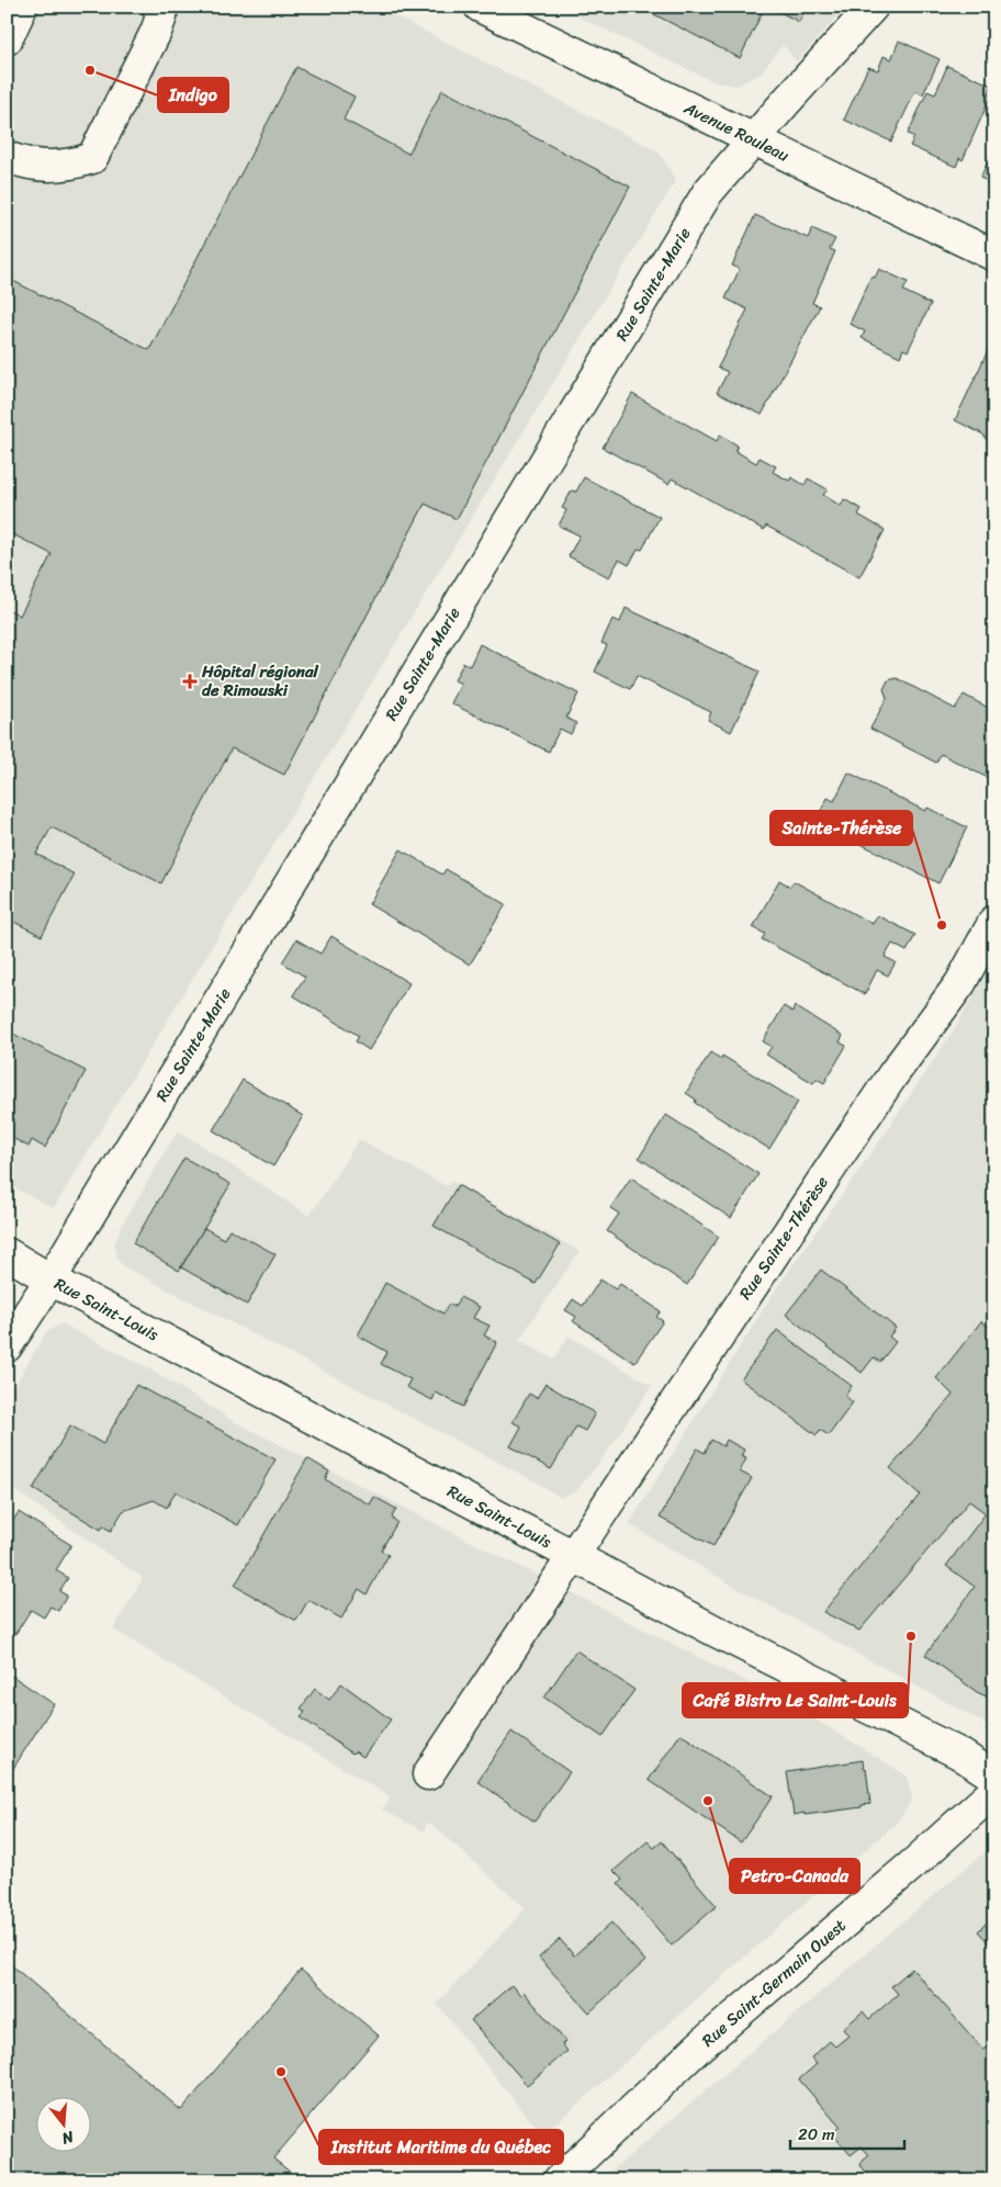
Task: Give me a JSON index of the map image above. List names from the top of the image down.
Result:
{
  "streets": {
    "street": [
      "Avenue Rouleau",
      "Rue Sainte-Marie",
      "Rue Sainte-Thérèse",
      "Rue Saint-Louis",
      "Rue Saint-Germain Ouest"
    ]
  },
  "crossings": [
    ["Avenue Rouleau", "Rue Sainte-Marie"],
    ["Rue Sainte-Marie", "Rue Saint-Louis"],
    ["Rue Sainte-Thérèse", "Rue Saint-Louis"]
  ],
  "places": {
    "other": [
      "Indigo",
      "Sainte-Thérèse",
      "Café Bistro Le Saint-Louis",
      "Petro-Canada",
      "Institut Maritime du Québec"
    ],
    "health": ["Hôpital régional de Rimouski"]
  },
  "scale_bar": "20 m",
  "north": "bottom"
}
